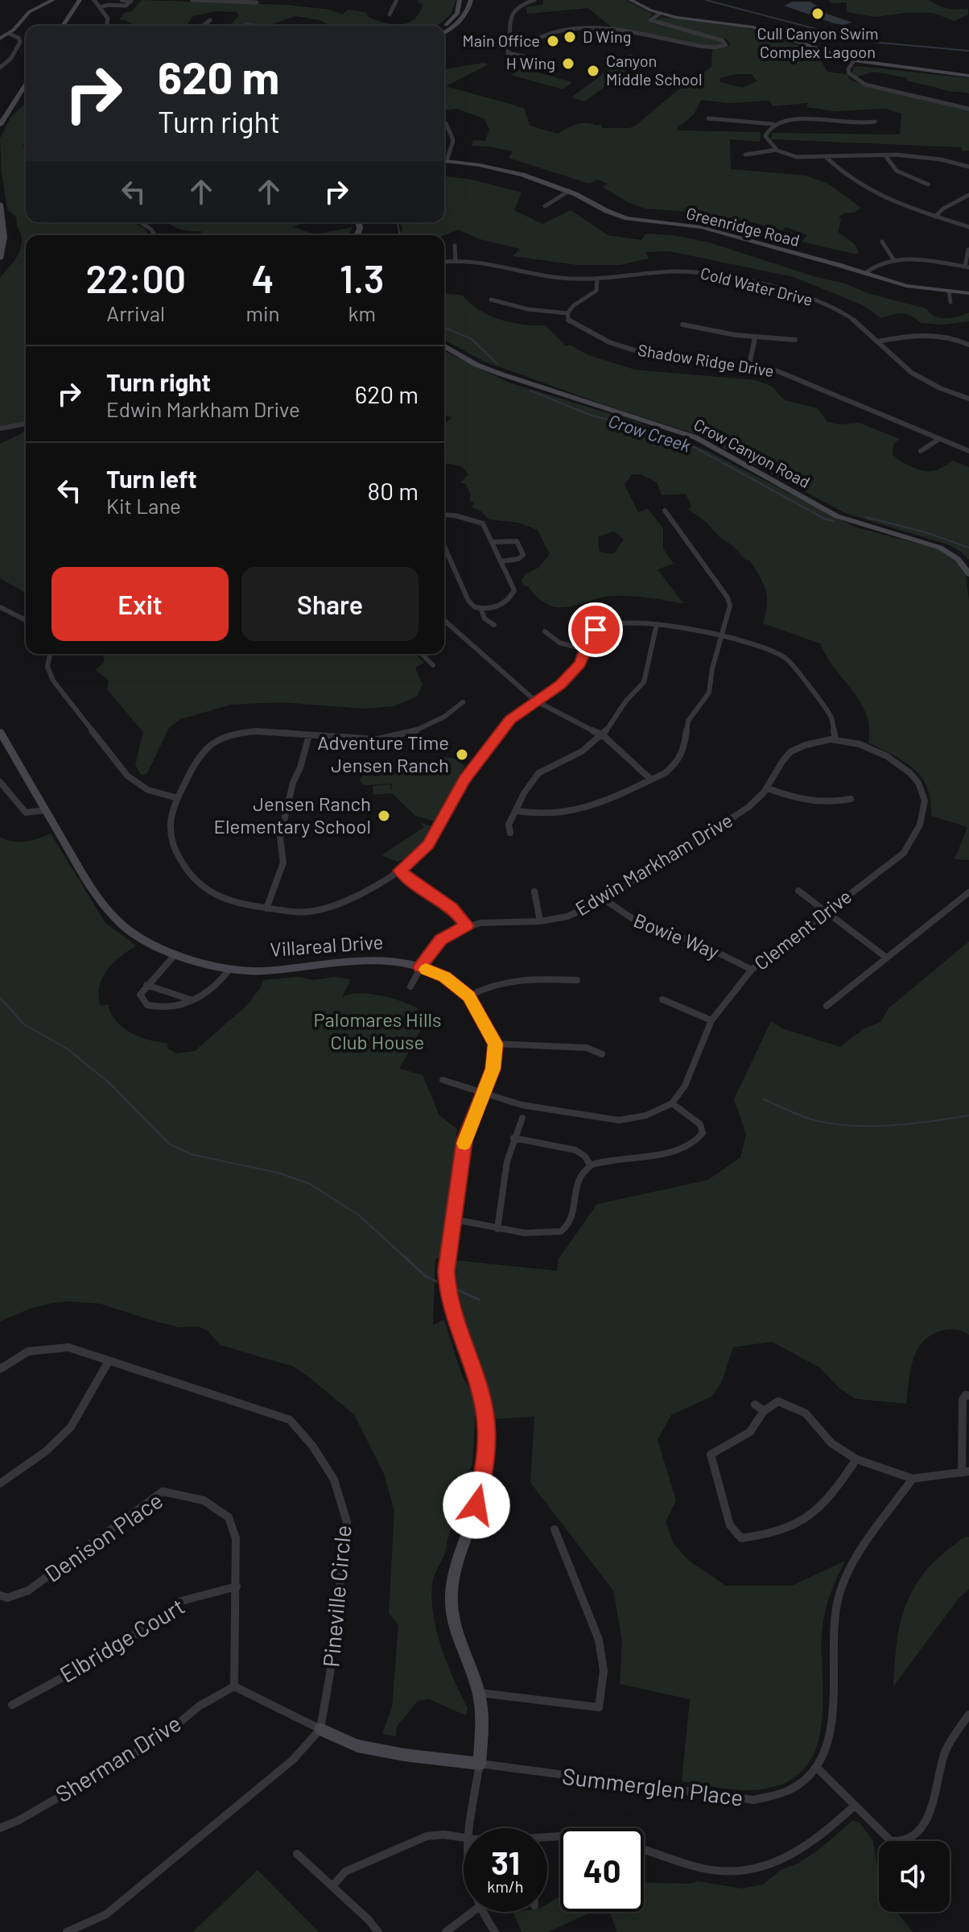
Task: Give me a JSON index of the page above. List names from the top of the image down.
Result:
{
  "streets": {
    "street": [
      "Greenridge Road",
      "Cold Water Drive",
      "Shadow Ridge Drive",
      "Crow Canyon Road",
      "Edwin Markham Drive",
      "Clement Drive",
      "Bowie Way",
      "Villareal Drive",
      "Denison Place",
      "Pineville Circle",
      "Elbridge Court",
      "Sherman Drive",
      "Summerglen Place"
    ]
  },
  "crossings": [
    ["Edwin Markham Drive", "Clement Drive"],
    ["Edwin Markham Drive", "Bowie Way"],
    ["Edwin Markham Drive", "Villareal Drive"],
    ["Clement Drive", "Bowie Way"],
    ["Denison Place", "Elbridge Court"],
    ["Denison Place", "Sherman Drive"]
  ],
  "water": ["Crow Creek"],
  "parks": ["Palomares Hills Club House"],
  "places": [
    "Cull Canyon Swim Complex Lagoon",
    "D Wing",
    "Main Office",
    "H Wing",
    "Canyon Middle School",
    "Adventure Time Jensen Ranch",
    "Jensen Ranch Elementary School"
  ],
  "page": {
    "turn": ["620 m", "Turn right"],
    "eta": [
      "22:00",
      "Arrival",
      "4",
      "min",
      "1.3",
      "km"
    ],
    "list": [
      {
        "name": "Turn right",
        "note": "Edwin Markham Drive",
        "value": "620 m"
      },
      {
        "name": "Turn left",
        "note": "Kit Lane",
        "value": "80 m"
      }
    ],
    "buttons": ["Exit", "Share"],
    "speed": "31 km/h",
    "limit": "40"
  }
}
